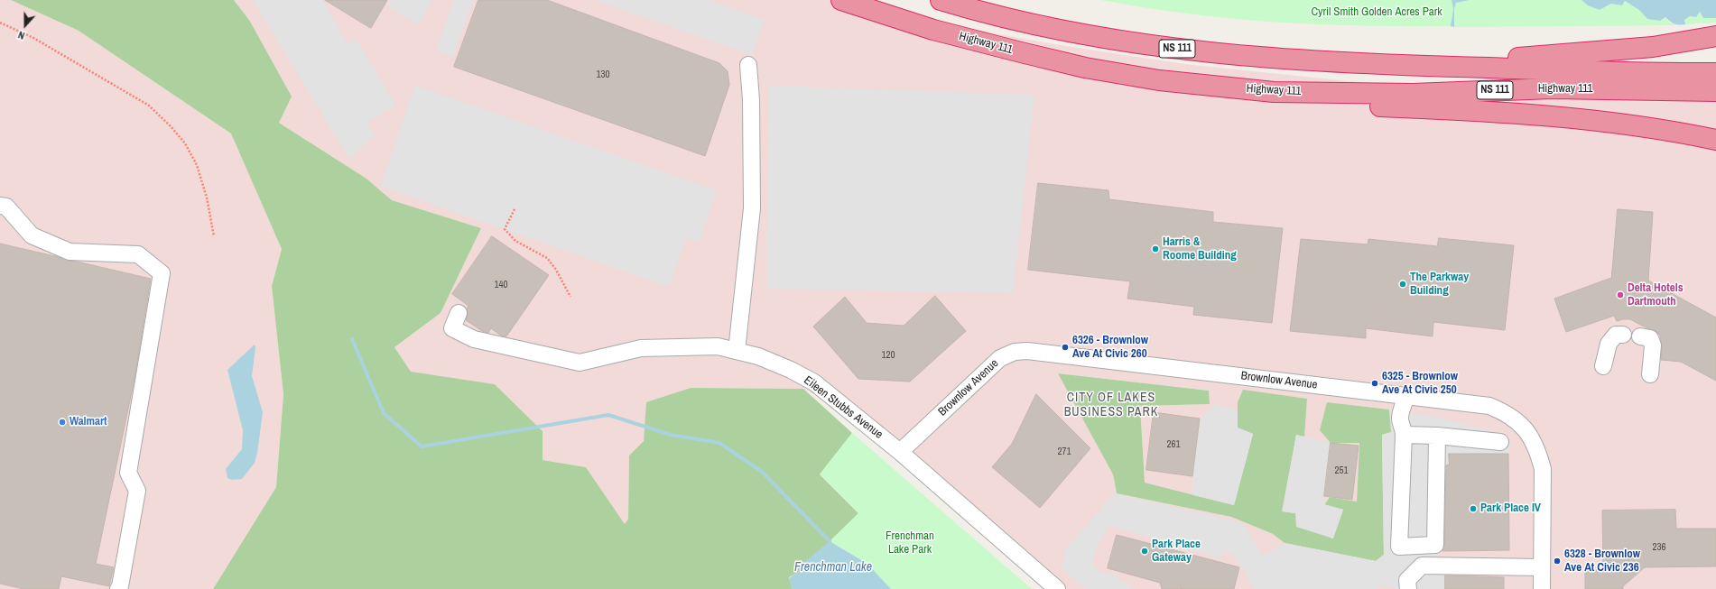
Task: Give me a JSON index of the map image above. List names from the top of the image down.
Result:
{
  "streets": {
    "highway": ["Highway 111", "NS 111"],
    "street": ["Brownlow Avenue", "Eileen Stubbs Avenue"]
  },
  "crossings": [
    ["Brownlow Avenue", "Eileen Stubbs Avenue"]
  ],
  "districts": ["CITY OF LAKES BUSINESS PARK"],
  "water": ["Frenchman Lake"],
  "parks": ["Cyril Smith Golden Acres Park", "Frenchman Lake Park"],
  "places": [
    "Harris & Roome Building",
    "The Parkway Building",
    "Delta Hotels Dartmouth",
    "6326 - Brownlow Ave At Civic 260",
    "6325 - Brownlow Ave At Civic 250",
    "Walmart",
    "Park Place IV",
    "Park Place Gateway",
    "6328 - Brownlow Ave At Civic 236"
  ],
  "house_numbers": [
    "130",
    "140",
    "120",
    "261",
    "271",
    "251",
    "236"
  ],
  "north": "bottom"
}
